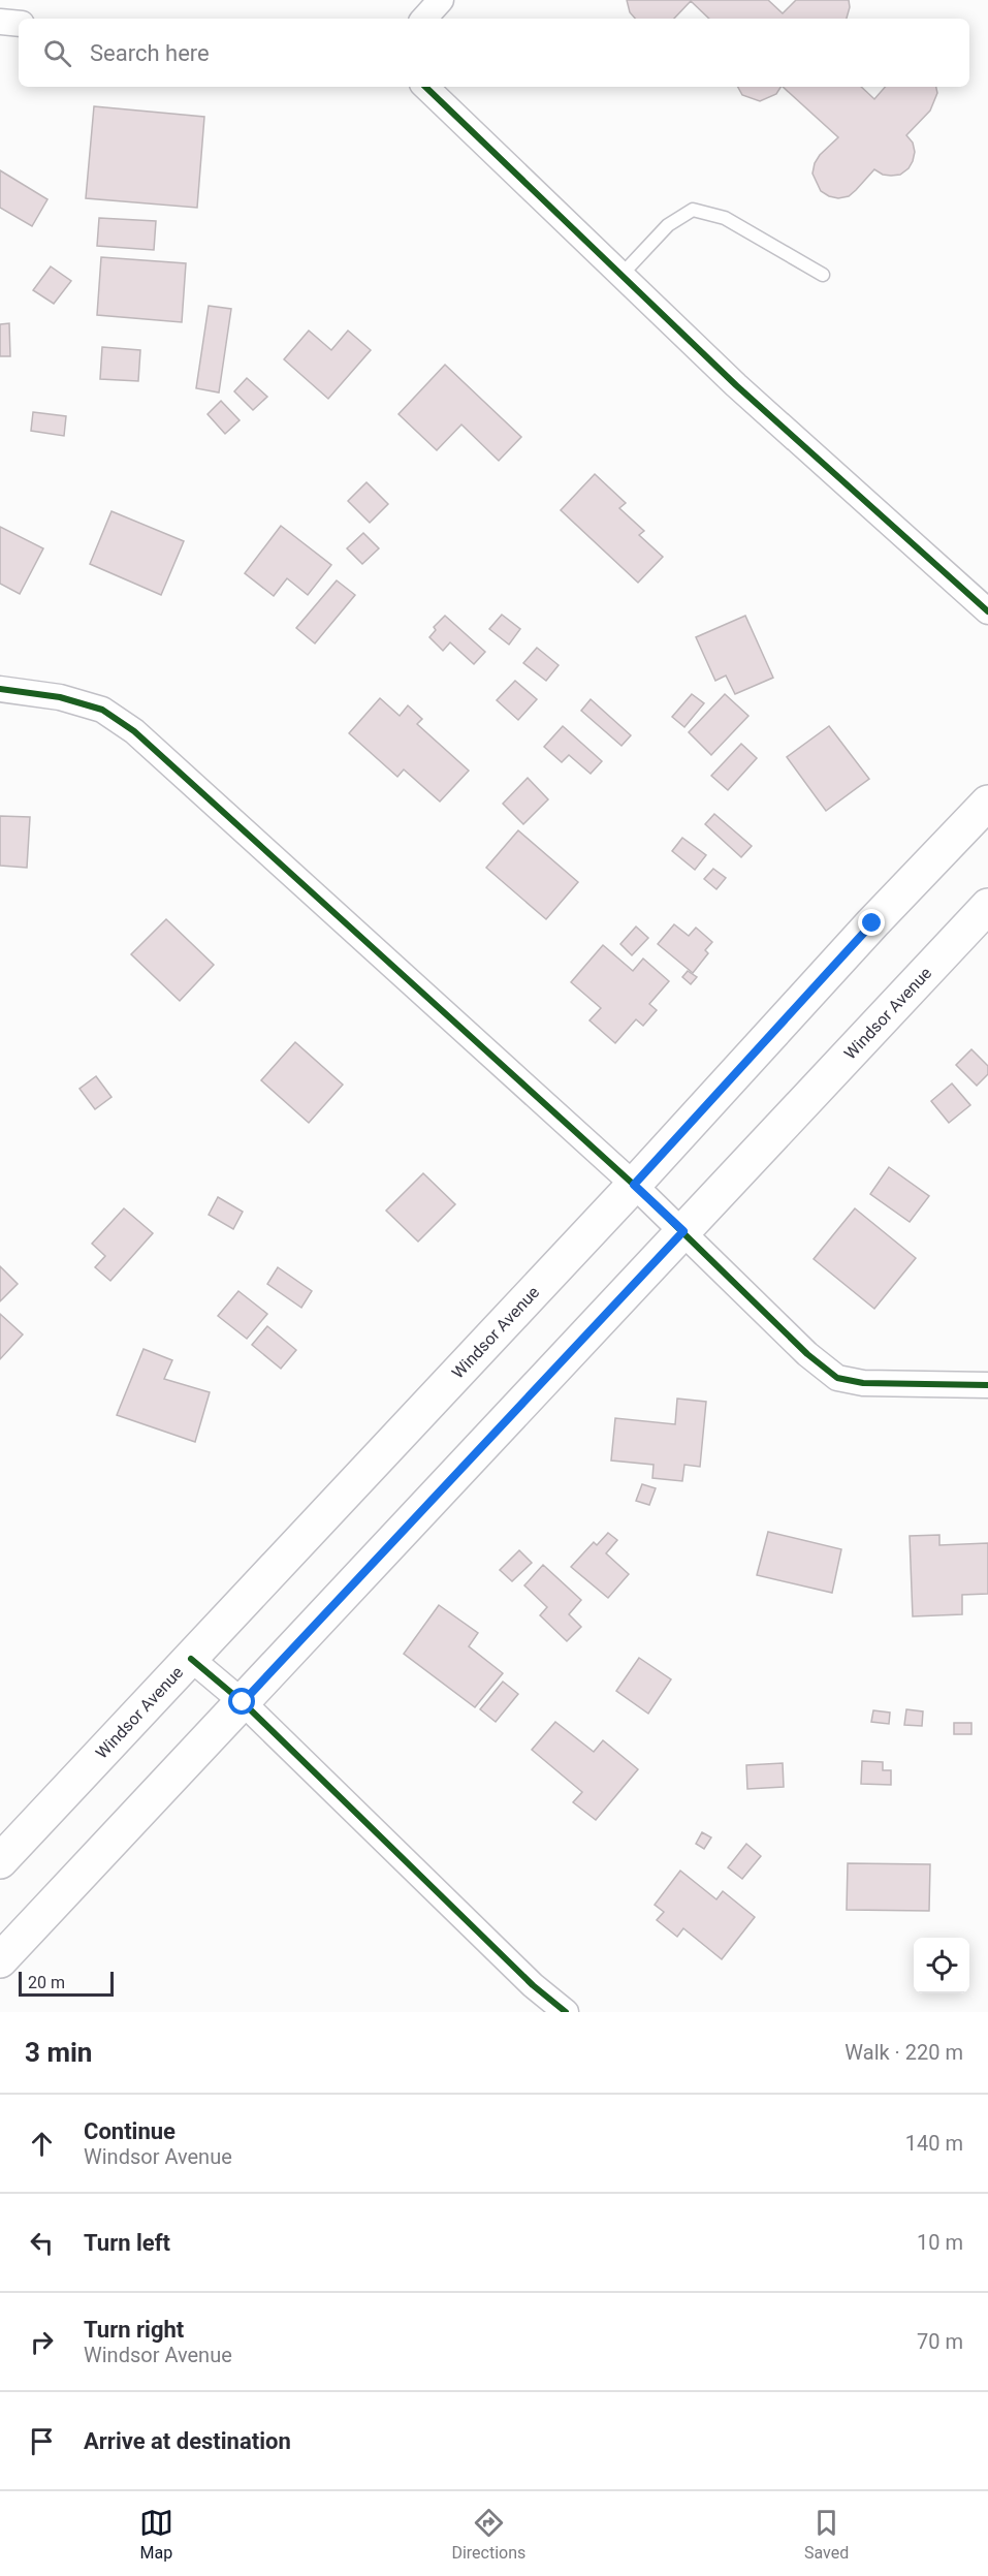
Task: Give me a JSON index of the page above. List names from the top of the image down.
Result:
{
  "streets": {
    "main road": ["Windsor Avenue"]
  },
  "scale_bar": "20 m",
  "page": {
    "search": "Search here",
    "scale": "20 m",
    "heading": ["3 min", "Walk · 220 m"],
    "list": [
      ["Continue", "Windsor Avenue", "140 m"],
      ["Turn left", "10 m"],
      ["Turn right", "Windsor Avenue", "70 m"],
      "Arrive at destination"
    ],
    "nav": ["Map", "Directions", "Saved"]
  }
}
